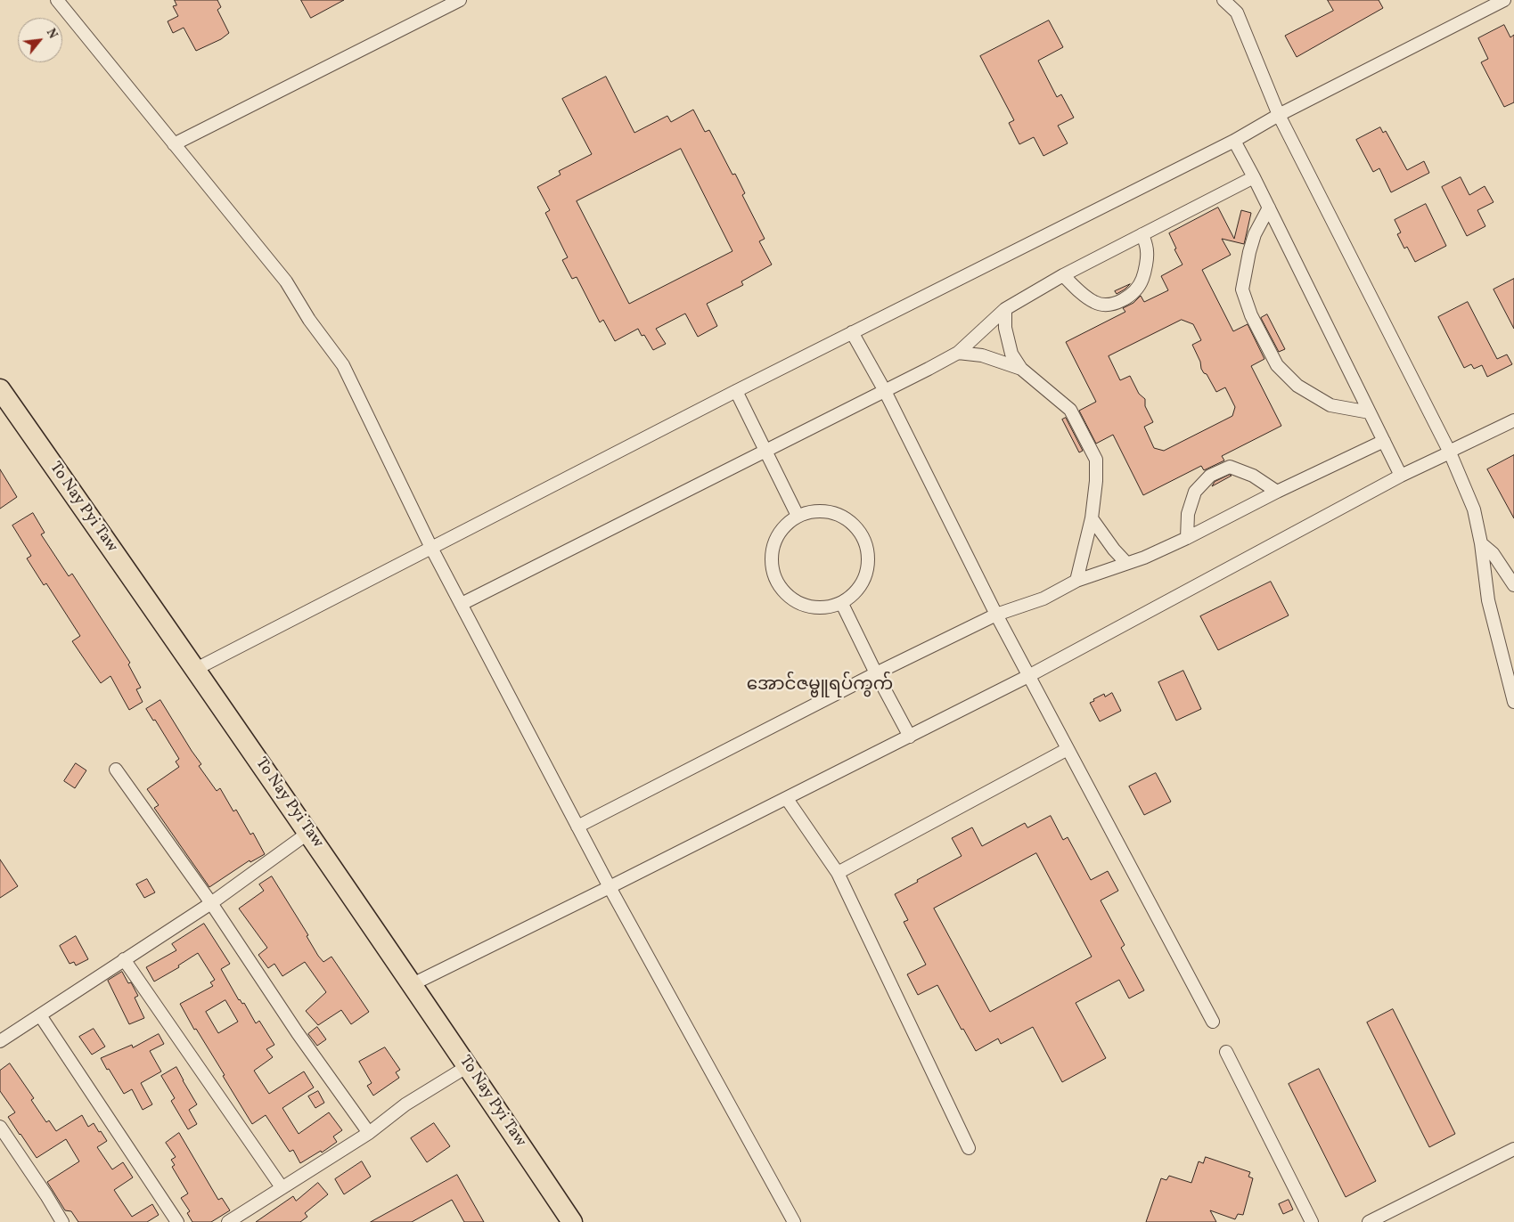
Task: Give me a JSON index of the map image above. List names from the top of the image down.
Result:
{
  "streets": {
    "main road": ["To Nay Pyi Taw"]
  },
  "districts": ["အောင်ဇမ္ဗူရပ်ကွက်"],
  "north": "top right"
}
